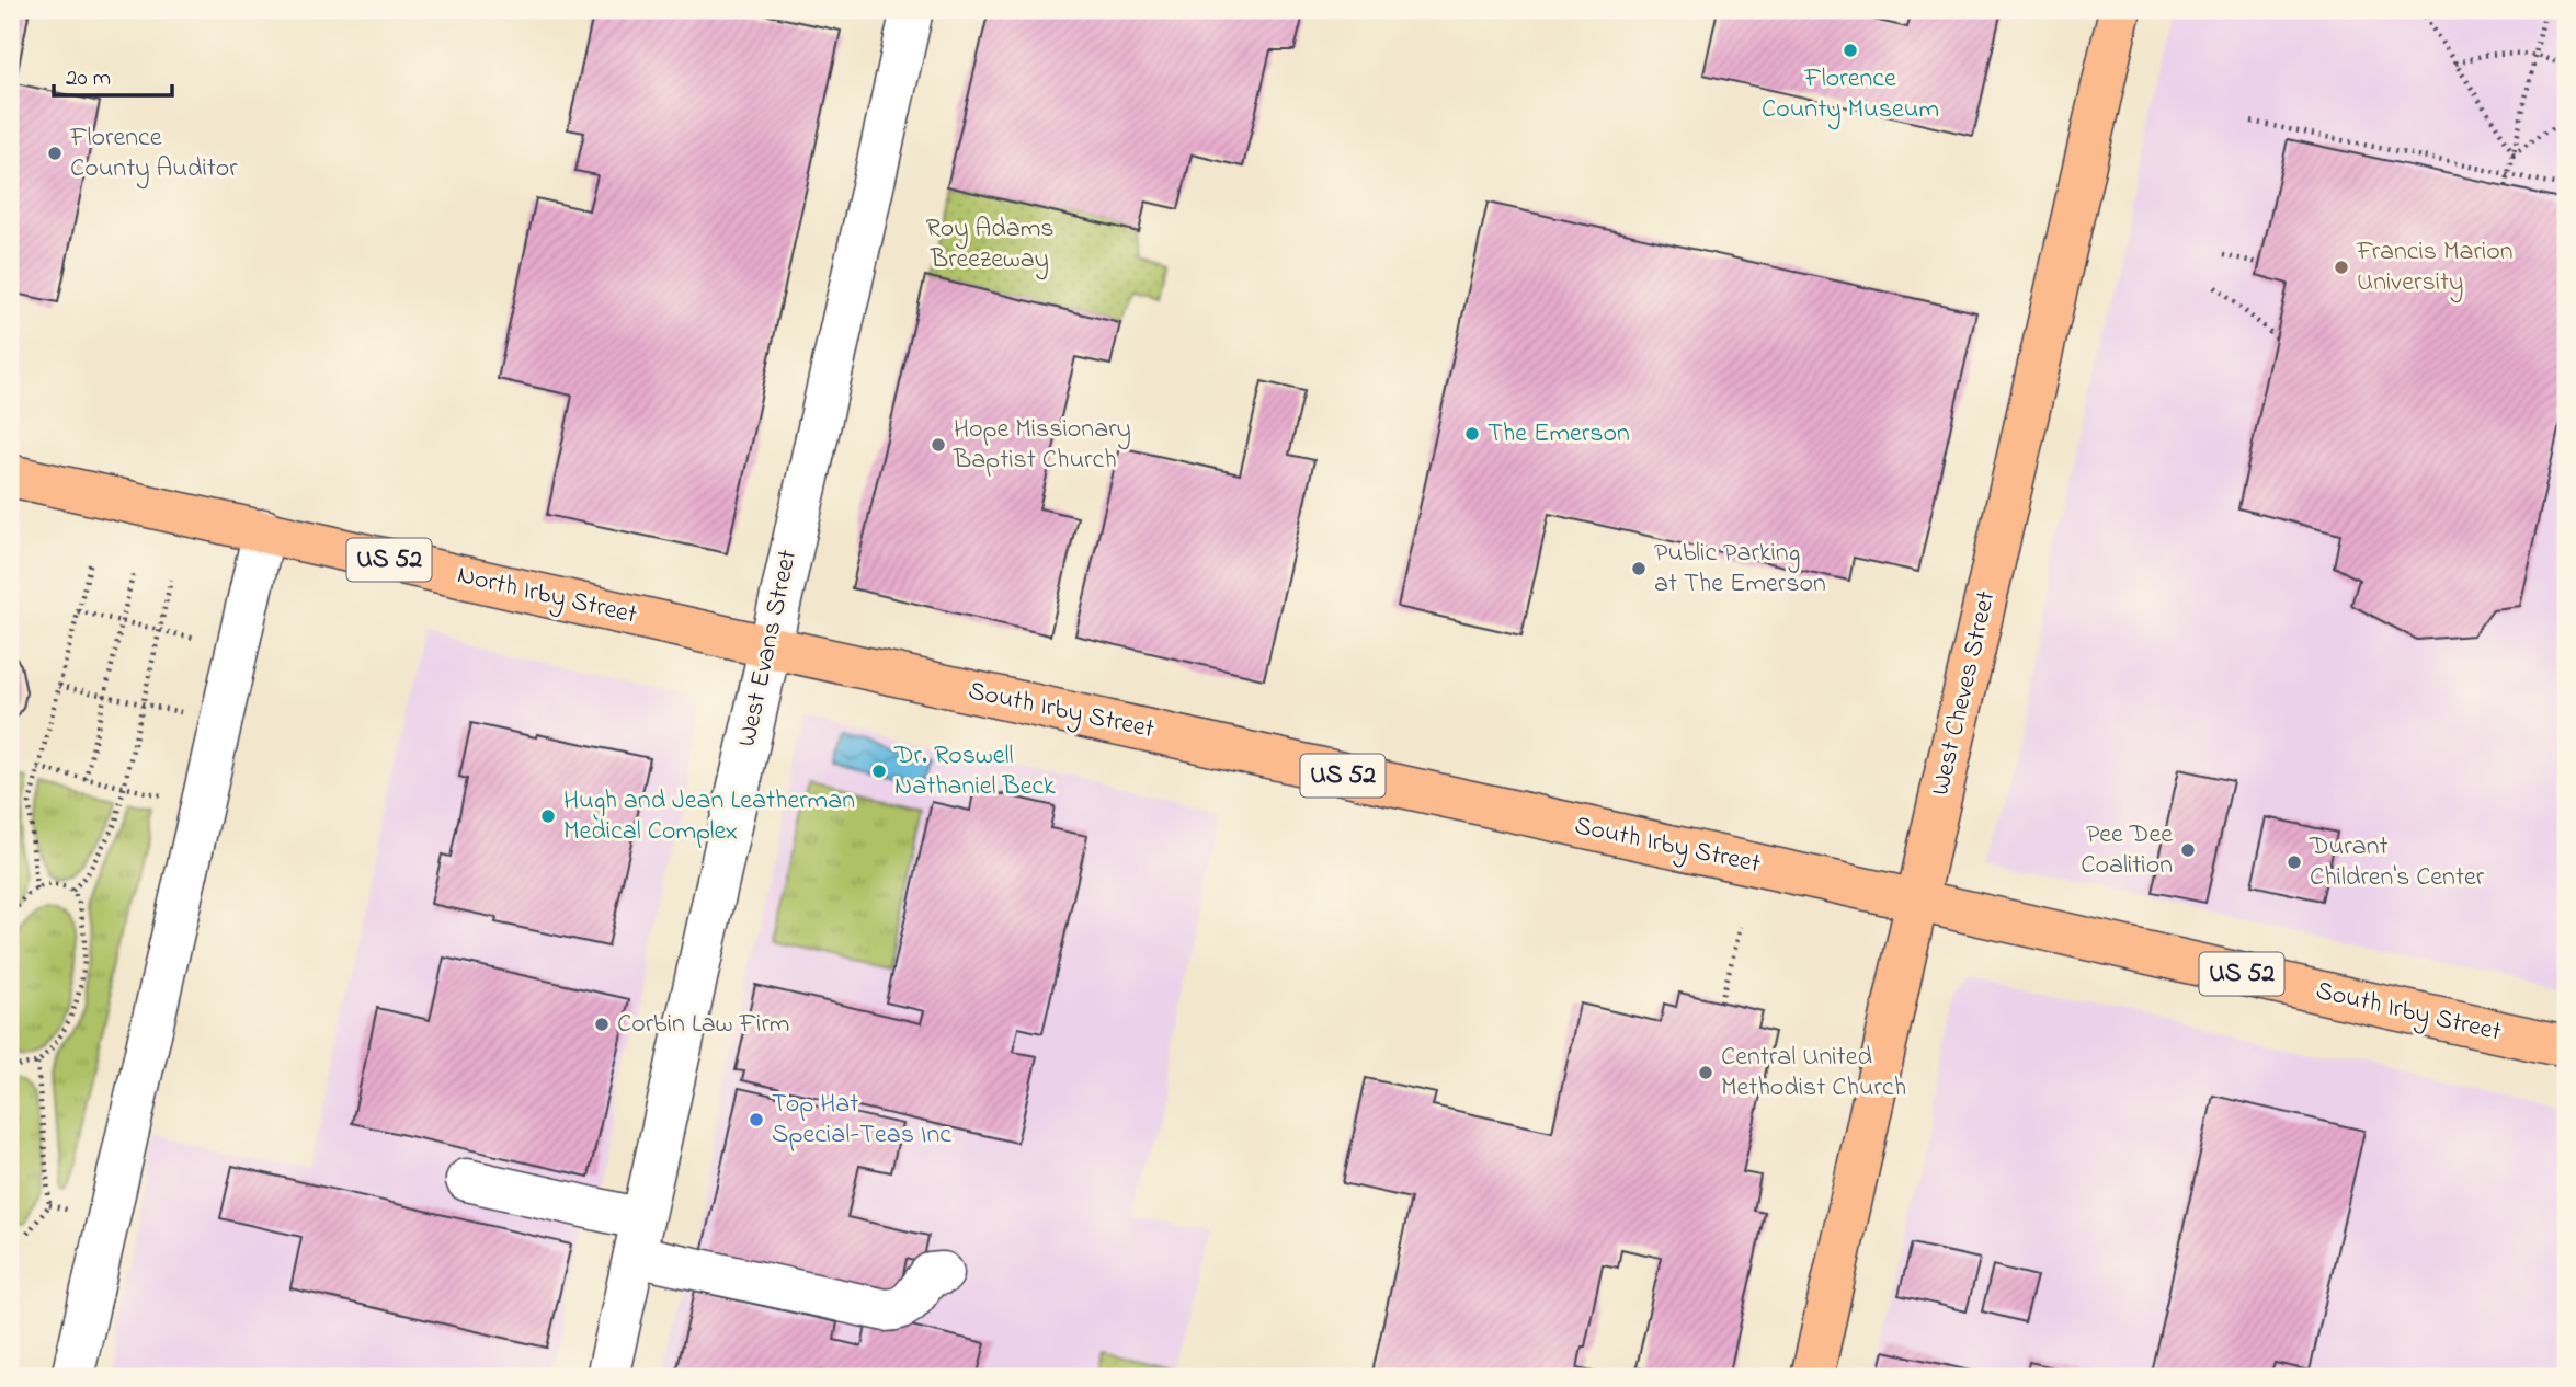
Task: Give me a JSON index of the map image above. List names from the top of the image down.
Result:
{
  "streets": {
    "main road": [
      "US 52",
      "North Irby Street",
      "West Cheves Street",
      "South Irby Street"
    ],
    "street": ["West Evans Street"]
  },
  "crossings": [
    ["North Irby Street", "West Evans Street"],
    ["North Irby Street", "South Irby Street"],
    ["West Evans Street", "South Irby Street"],
    ["West Cheves Street", "South Irby Street"]
  ],
  "parks": ["Roy Adams Breezeway"],
  "places": [
    "Florence County Museum",
    "Florence County Auditor",
    "Francis Marion University",
    "The Emerson",
    "Hope Missionary Baptist Church",
    "Public Parking at The Emerson",
    "Dr. Roswell Nathaniel Beck",
    "Hugh and Jean Leatherman Medical Complex",
    "Pee Dee Coalition",
    "Durant Children's Center",
    "Corbin Law Firm",
    "Central United Methodist Church",
    "Top Hat Special-Teas Inc"
  ],
  "scale_bar": "20 m"
}
